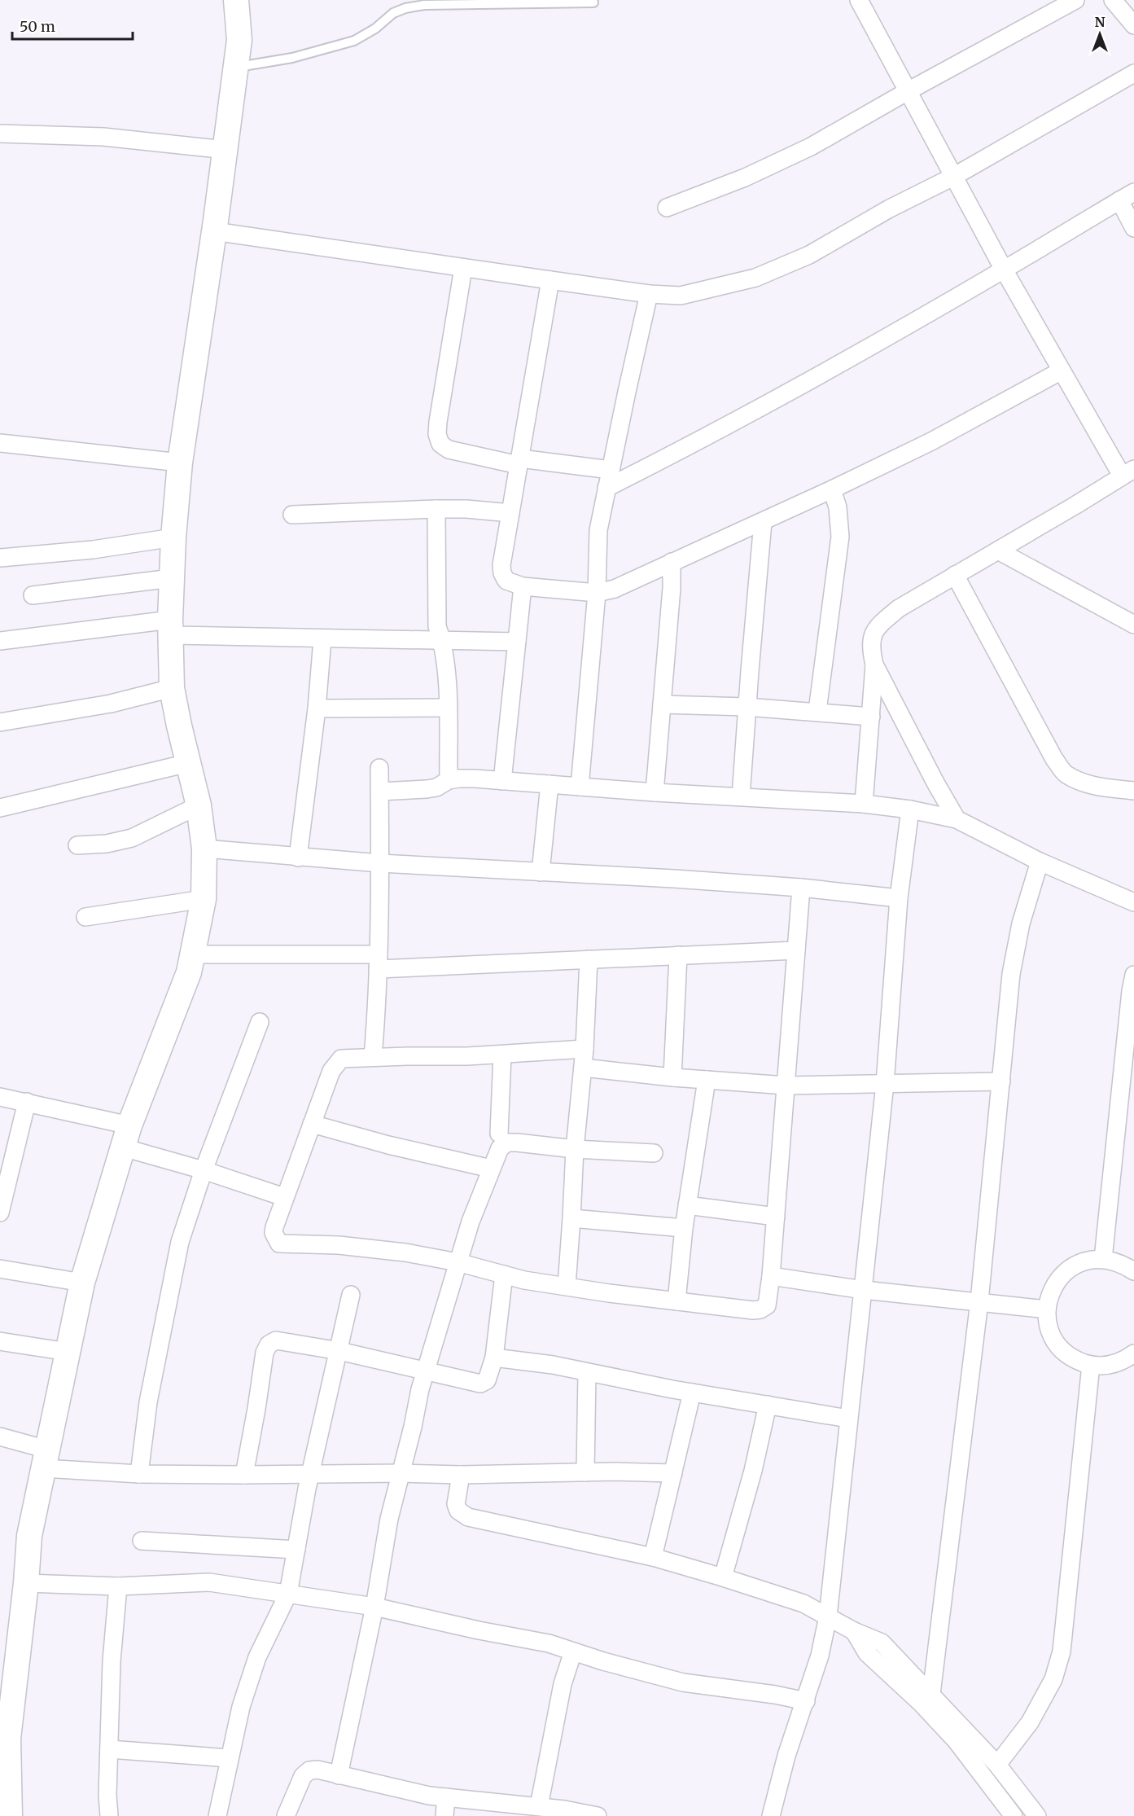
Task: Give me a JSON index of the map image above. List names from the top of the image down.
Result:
{
  "scale_bar": "50 m",
  "north": "top"
}
